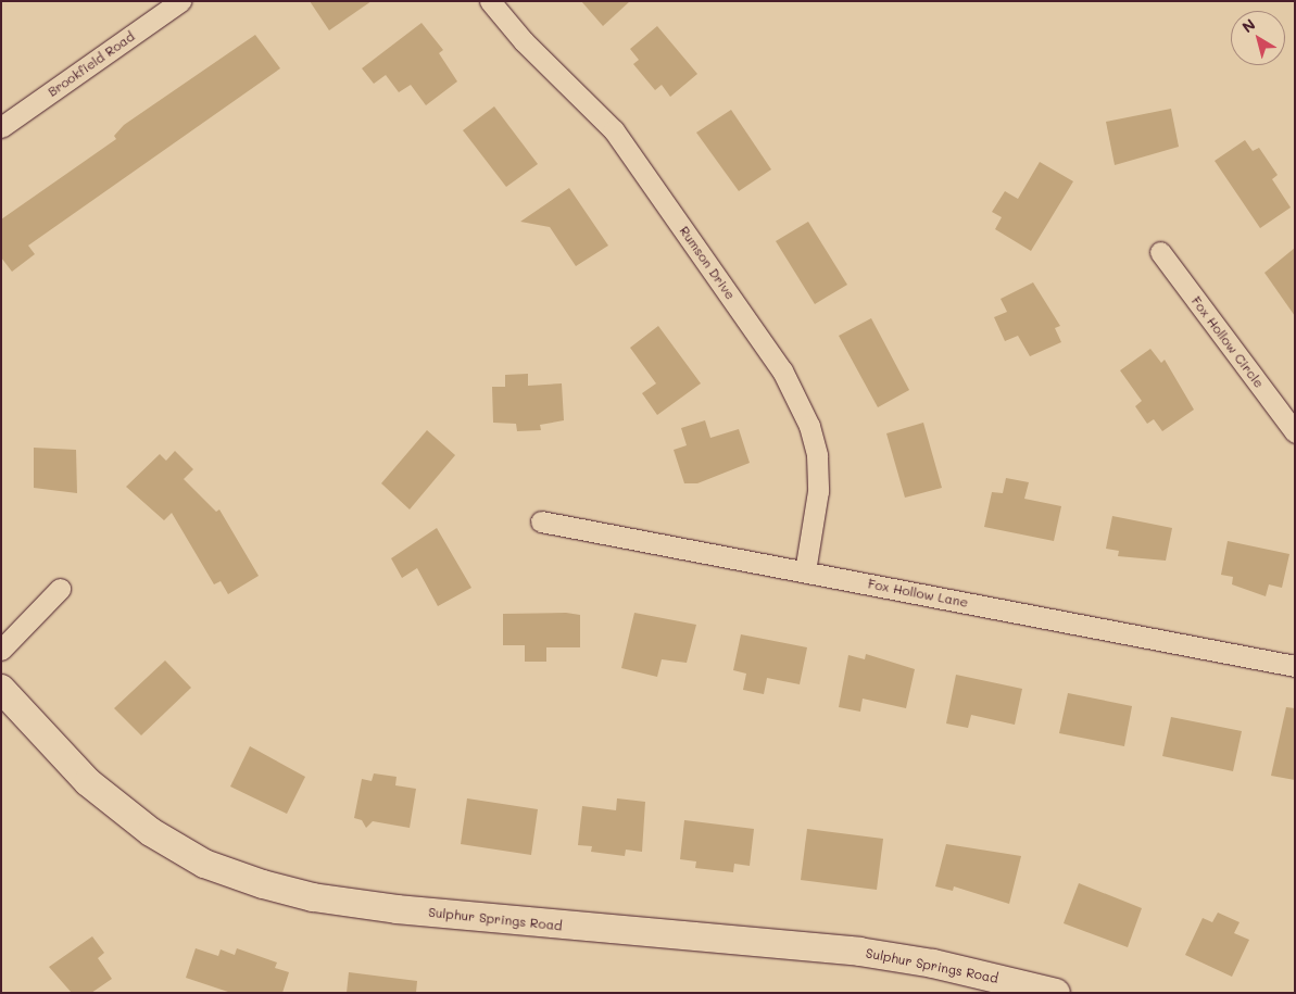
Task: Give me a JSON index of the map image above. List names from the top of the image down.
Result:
{
  "streets": {
    "street": [
      "Brookfield Road",
      "Rumson Drive",
      "Fox Hollow Circle",
      "Fox Hollow Lane",
      "Sulphur Springs Road"
    ]
  },
  "crossings": [
    ["Rumson Drive", "Fox Hollow Lane"]
  ],
  "north": "top left"
}
